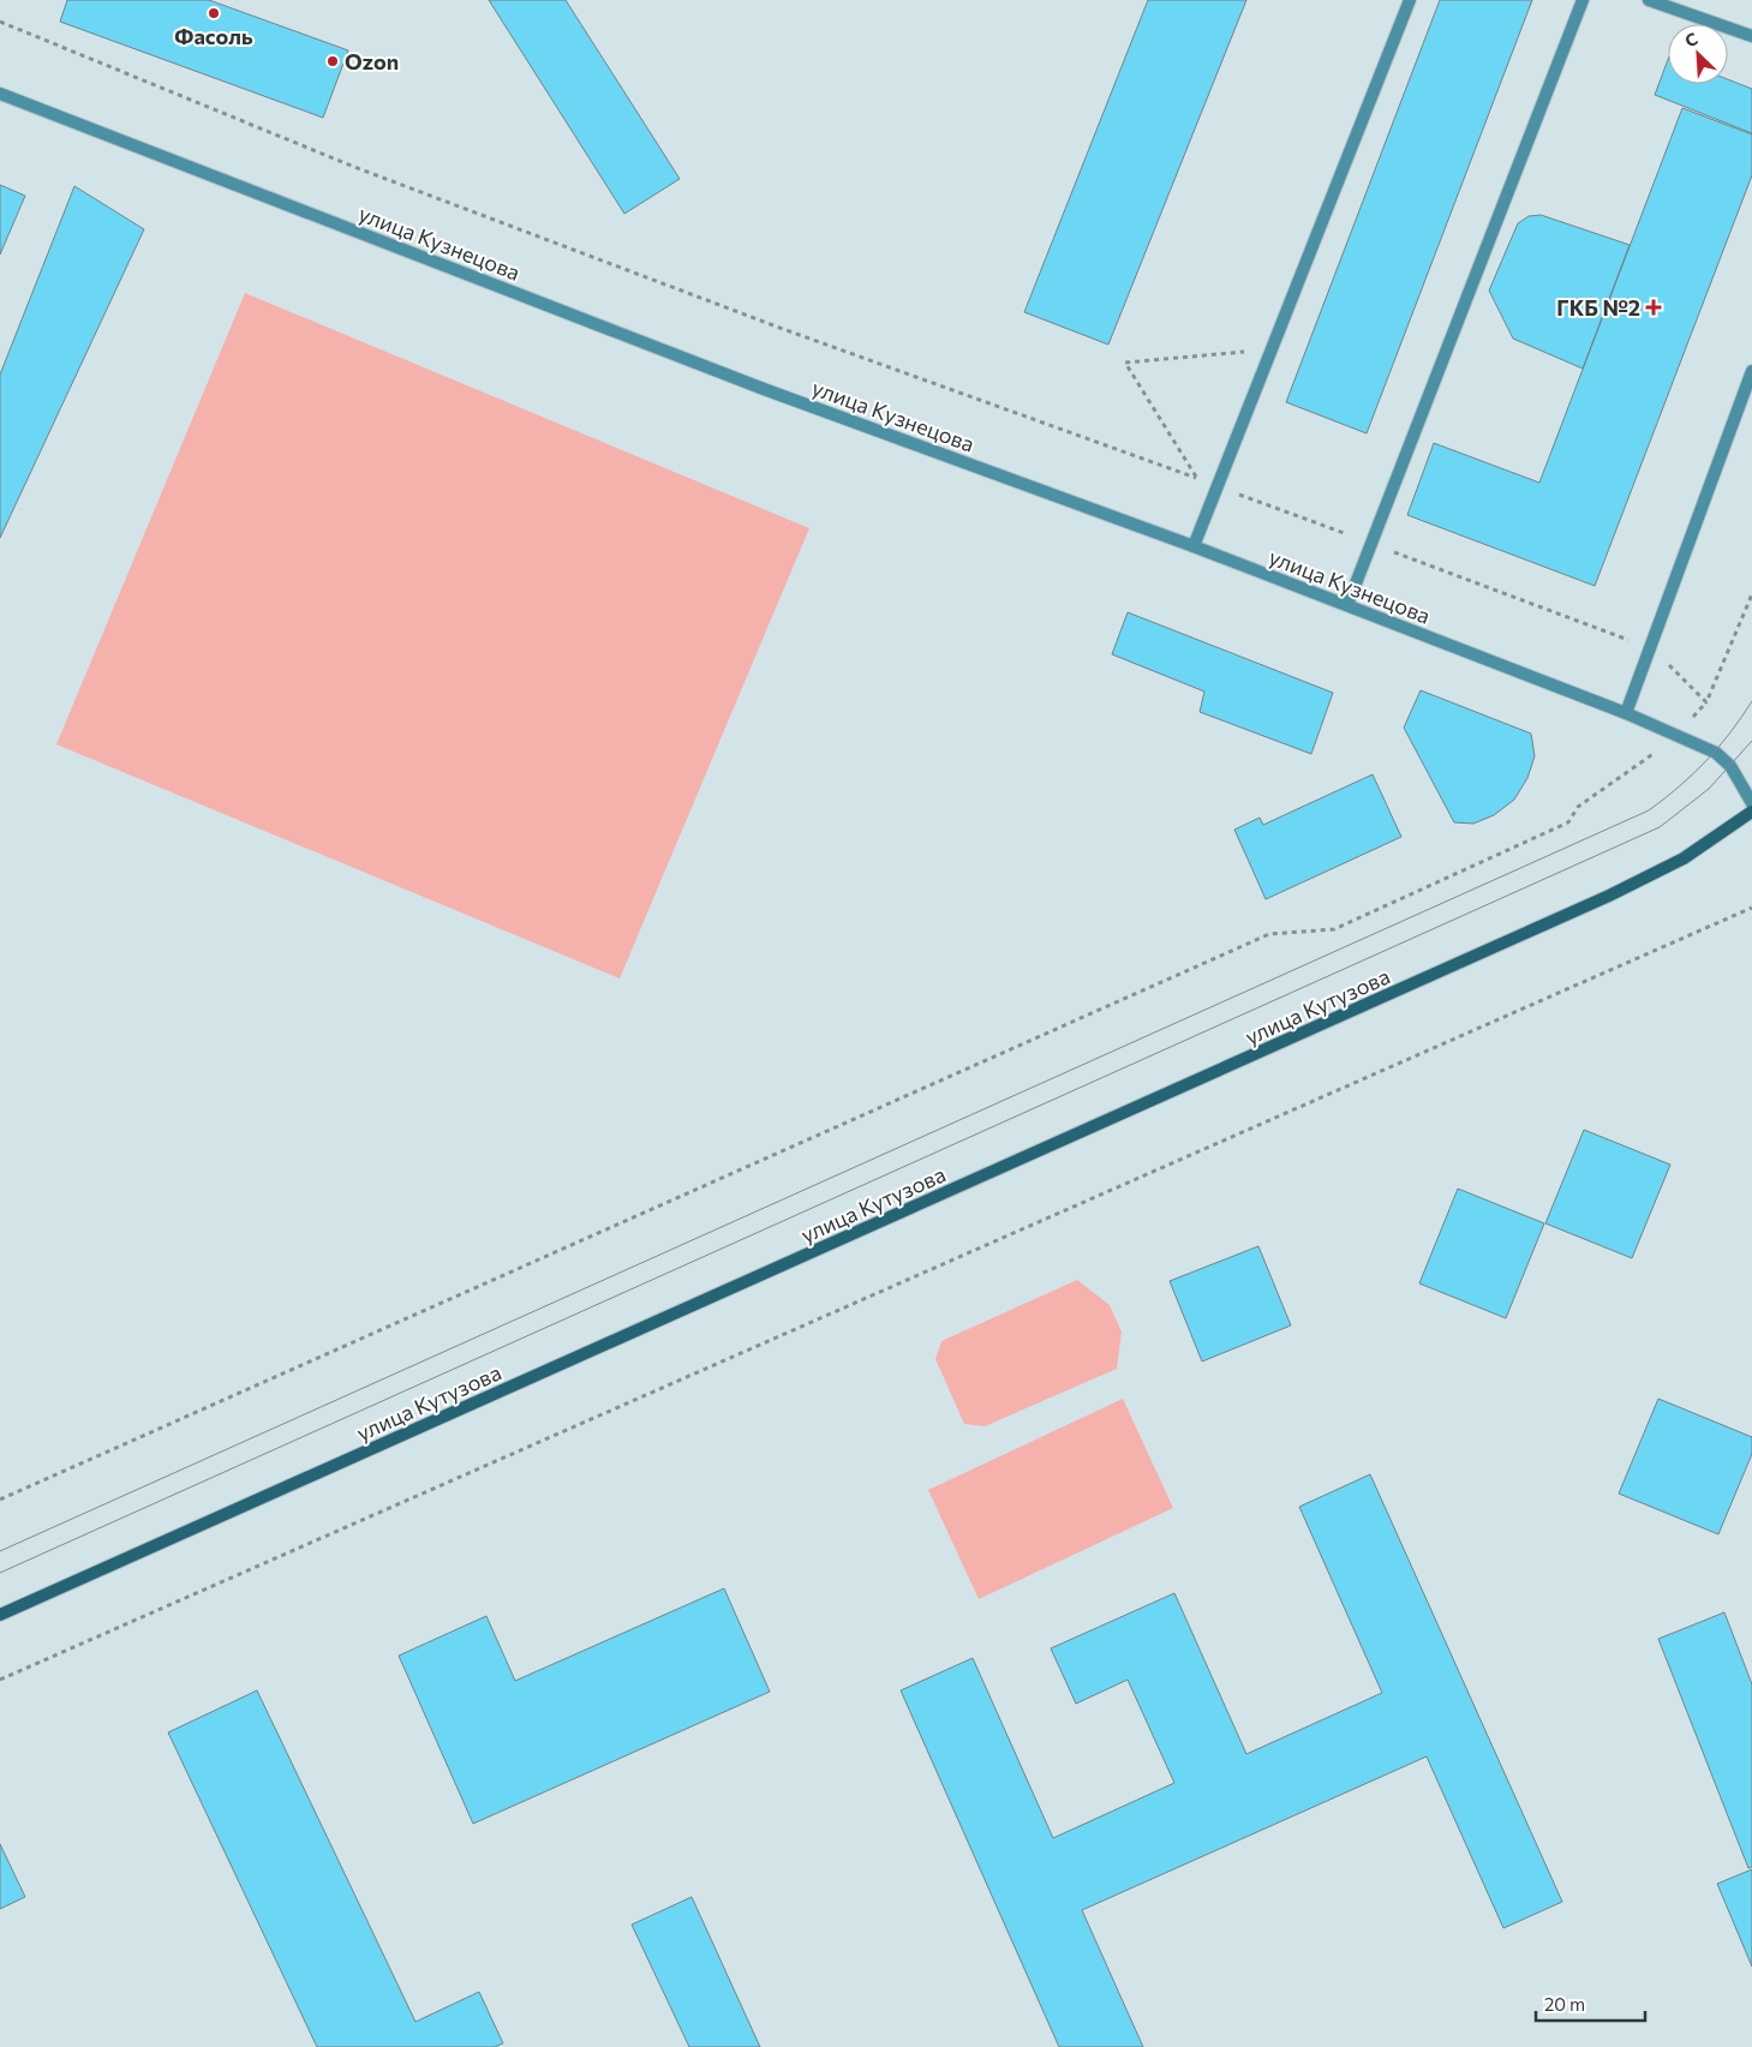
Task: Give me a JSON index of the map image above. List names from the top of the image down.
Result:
{
  "streets": {
    "main road": ["улица Кутузова"],
    "street": ["улица Кузнецова"]
  },
  "places": {
    "other": ["Фасоль", "Ozon"],
    "health": ["ГКБ №2"]
  },
  "scale_bar": "20 m",
  "north": "top left"
}
